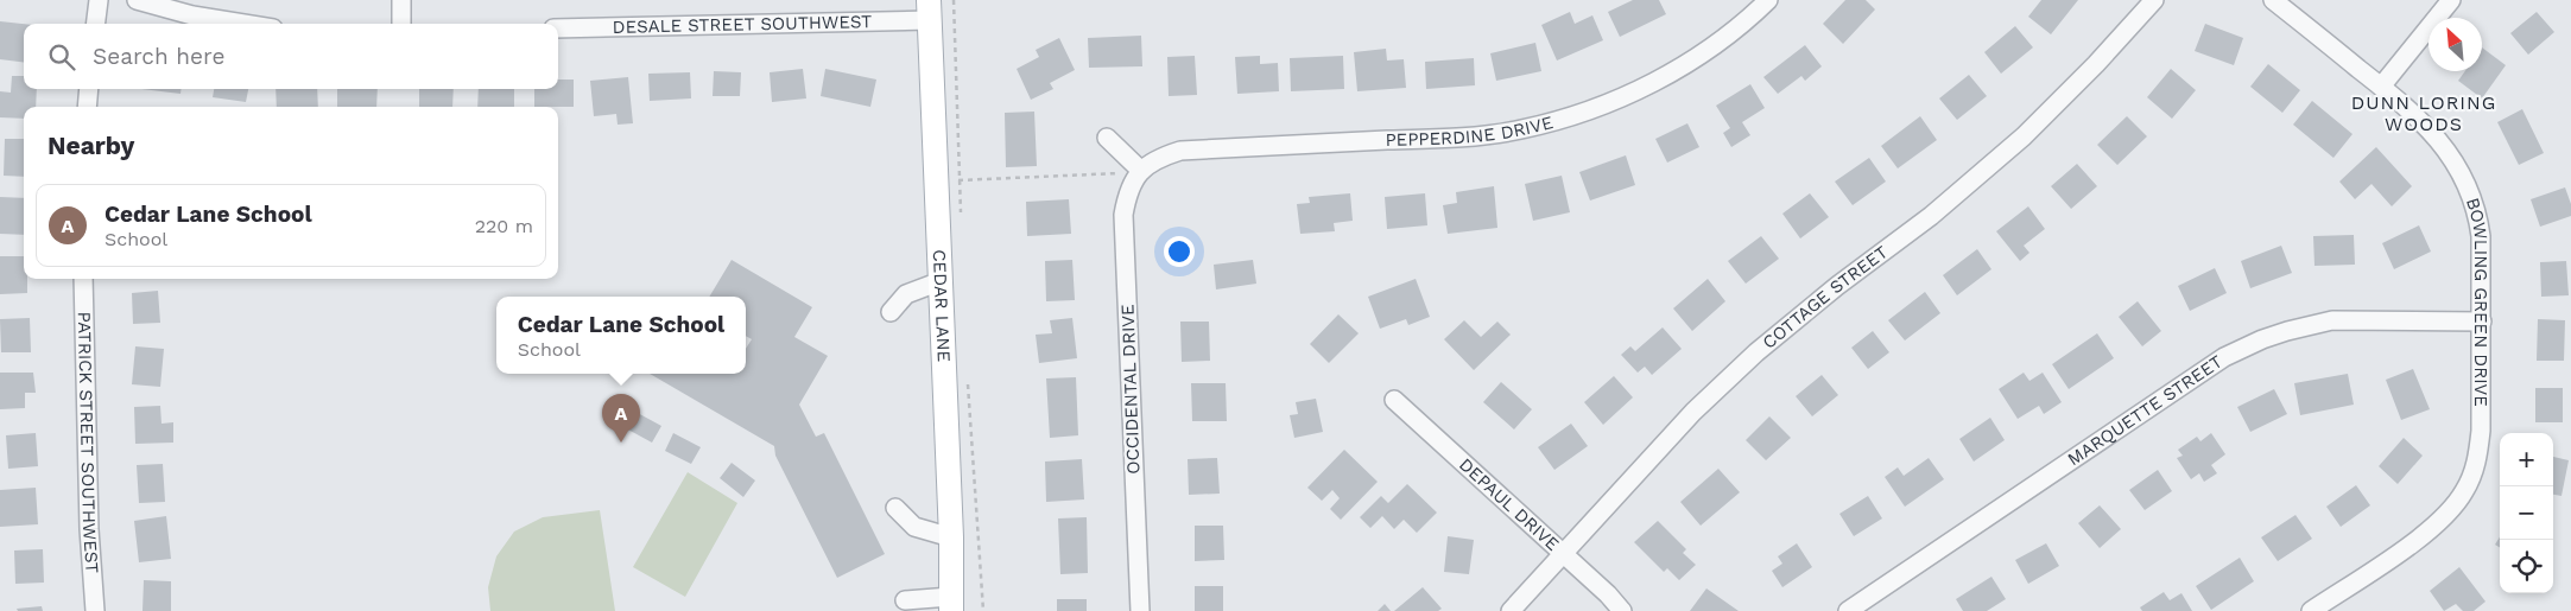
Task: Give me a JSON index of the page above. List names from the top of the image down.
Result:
{
  "streets": {
    "main road": ["CEDAR LANE"],
    "street": [
      "DESALE STREET SOUTHWEST",
      "PEPPERDINE DRIVE",
      "COTTAGE STREET",
      "BOWLING GREEN DRIVE",
      "OCCIDENTAL DRIVE",
      "MARQUETTE STREET",
      "PATRICK STREET SOUTHWEST",
      "DEPAUL DRIVE"
    ]
  },
  "crossings": [
    ["DESALE STREET SOUTHWEST", "CEDAR LANE"],
    ["PEPPERDINE DRIVE", "OCCIDENTAL DRIVE"],
    ["COTTAGE STREET", "DEPAUL DRIVE"],
    ["BOWLING GREEN DRIVE", "MARQUETTE STREET"]
  ],
  "districts": ["DUNN LORING WOODS"],
  "north": "top left",
  "page": {
    "search": "Search here",
    "heading": "Nearby",
    "list": [
      {
        "mark": "A",
        "name": "Cedar Lane School",
        "note": "School",
        "value": "220 m"
      }
    ],
    "popup": ["Cedar Lane School", "School"],
    "pins": "A",
    "map_buttons": ["+", "−"]
  }
}
